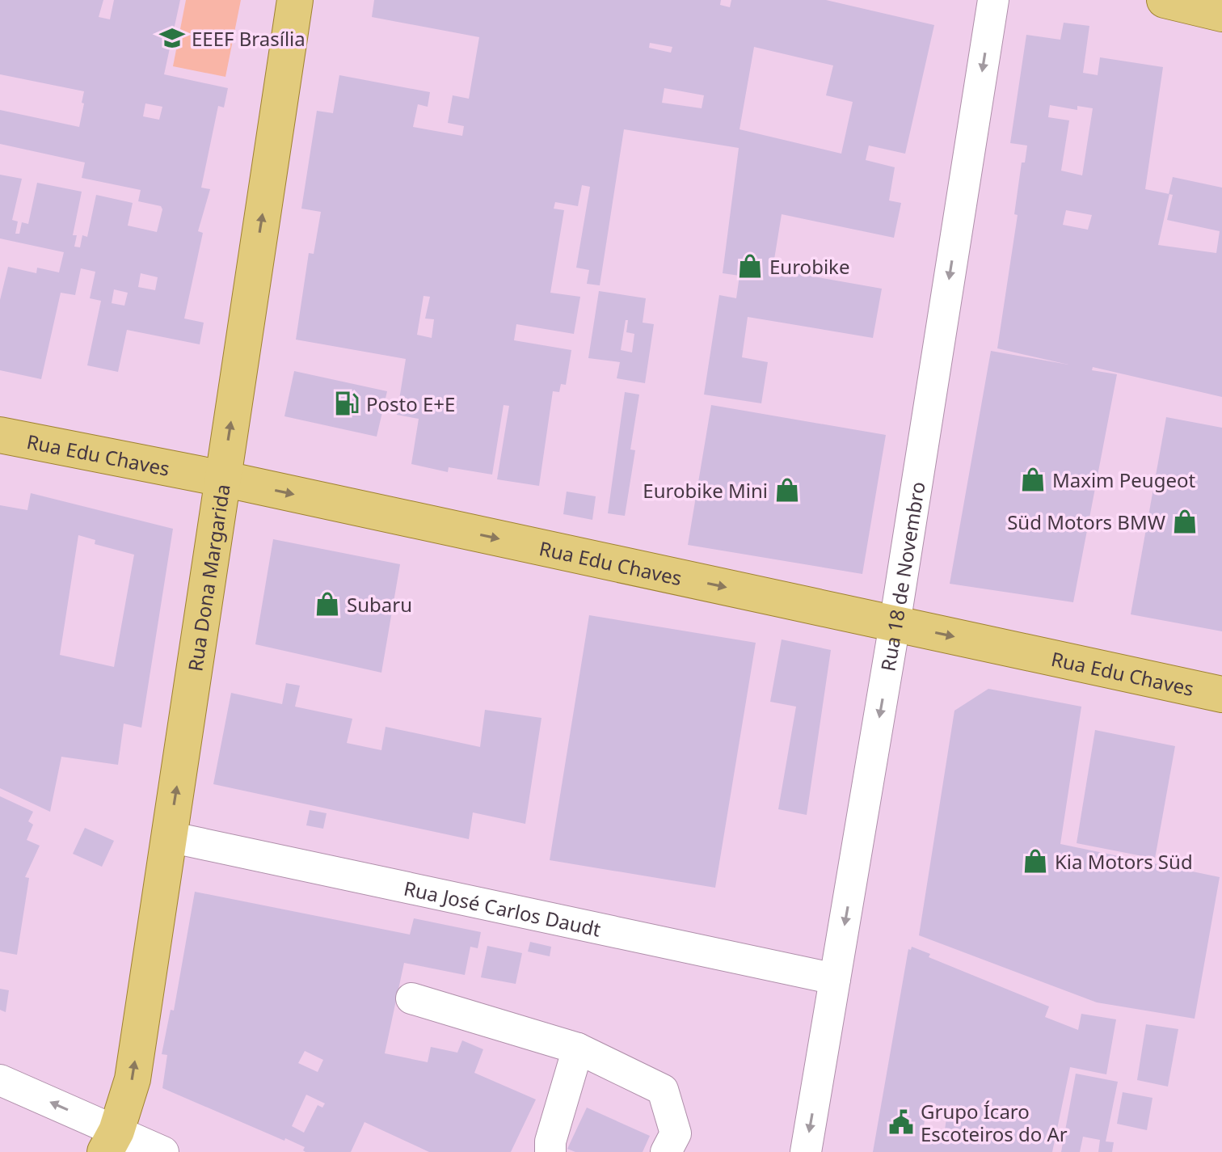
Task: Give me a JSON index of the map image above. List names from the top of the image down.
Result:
{
  "streets": {
    "main road": ["Rua Edu Chaves", "Rua Dona Margarida"],
    "street": ["Rua 18 de Novembro", "Rua José Carlos Daudt"]
  },
  "crossings": [
    ["Rua Edu Chaves", "Rua 18 de Novembro"],
    ["Rua Edu Chaves", "Rua Dona Margarida"],
    ["Rua 18 de Novembro", "Rua José Carlos Daudt"],
    ["Rua Dona Margarida", "Rua José Carlos Daudt"]
  ],
  "one_way": ["Rua Edu Chaves", "Rua 18 de Novembro", "Rua Dona Margarida"],
  "places": {
    "school or university": ["EEEF Brasília"],
    "shop": [
      "Eurobike",
      "Maxim Peugeot",
      "Eurobike Mini",
      "Süd Motors BMW",
      "Subaru",
      "Kia Motors Süd"
    ],
    "fuel station": ["Posto E+E"],
    "public building": ["Grupo Ícaro Escoteiros do Ar"]
  }
}
